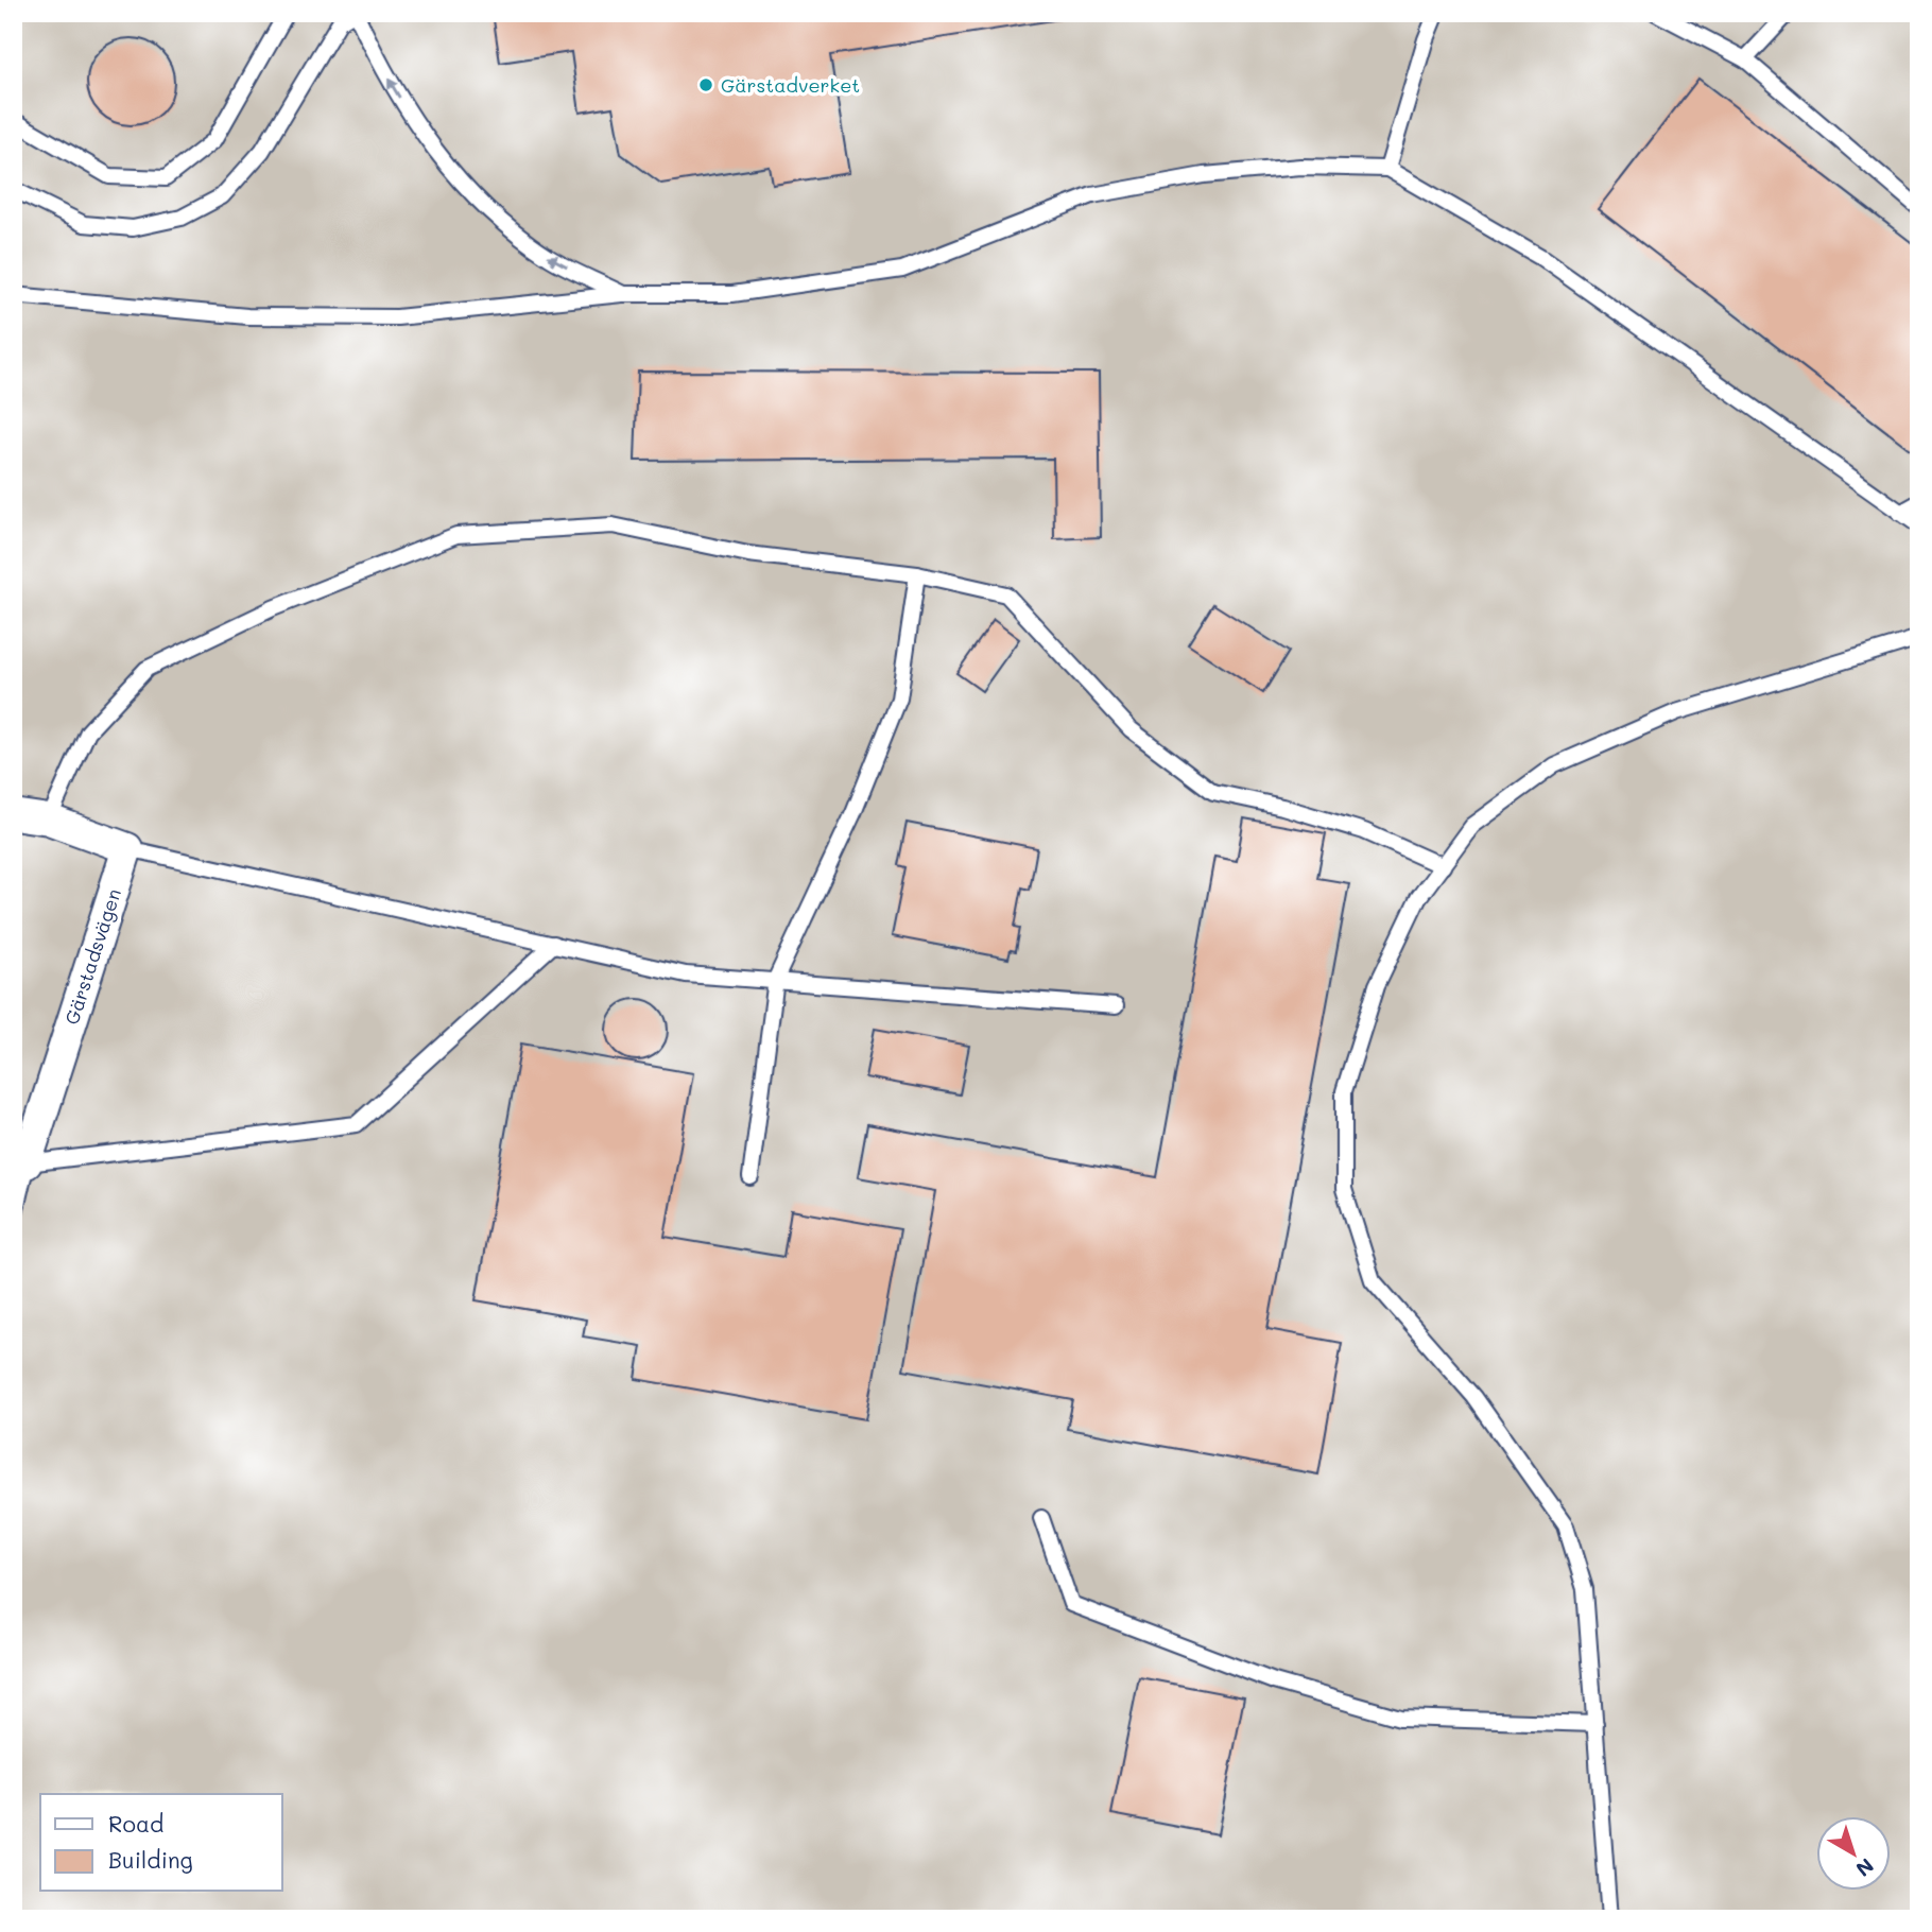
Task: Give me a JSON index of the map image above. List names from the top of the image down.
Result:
{
  "streets": {
    "street": ["Gärstadsvägen"]
  },
  "places": ["Gärstadverket"],
  "legend": ["Road", "Building"],
  "north": "bottom right"
}
